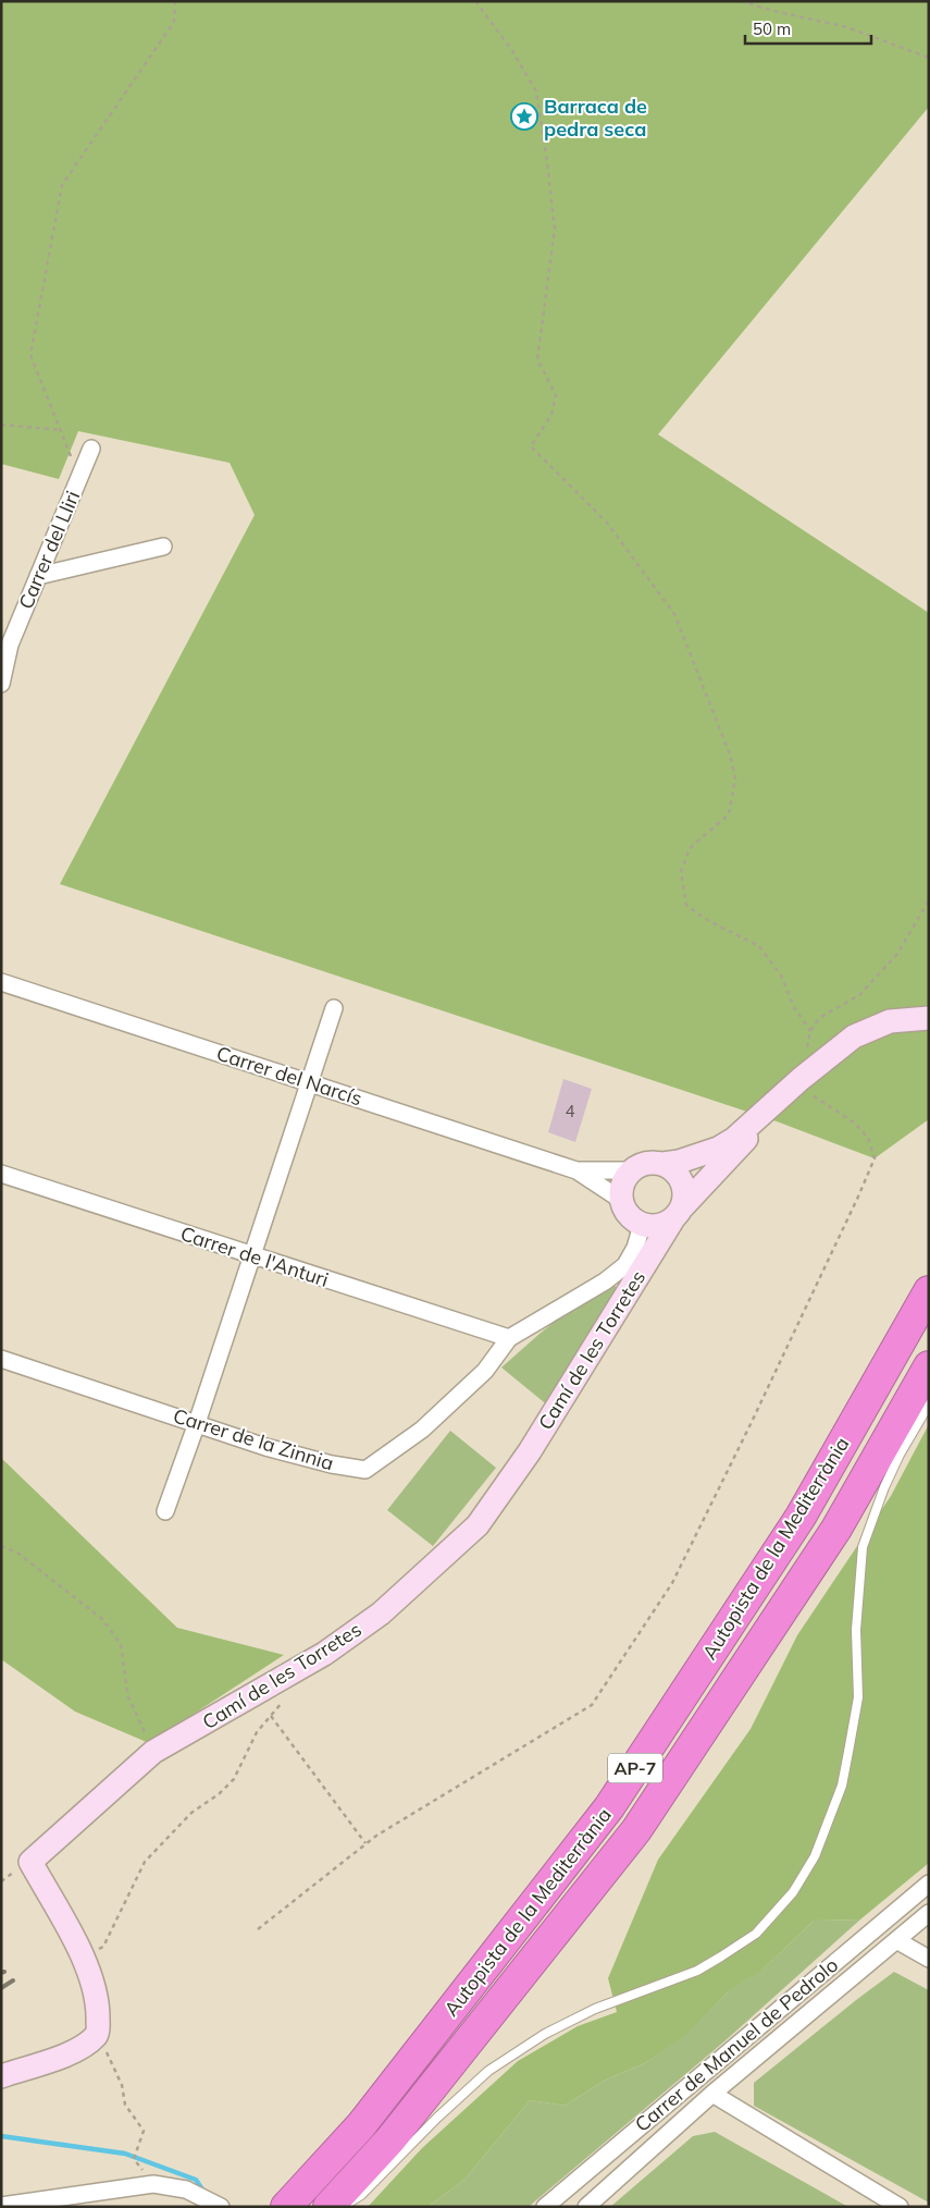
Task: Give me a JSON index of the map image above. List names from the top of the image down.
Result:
{
  "streets": {
    "highway": ["Autopista de la Mediterrània", "AP-7"],
    "street": [
      "Carrer del Lliri",
      "Carrer del Narcís",
      "Carrer de l'Anturi",
      "Camí de les Torretes",
      "Carrer de la Zinnia",
      "Carrer de Manuel de Pedrolo"
    ]
  },
  "crossings": [
    ["Carrer del Narcís", "Camí de les Torretes"],
    ["Carrer del Narcís", "Carrer de la Zinnia"],
    ["Carrer de l'Anturi", "Carrer de la Zinnia"],
    ["Camí de les Torretes", "Carrer de la Zinnia"]
  ],
  "places": {
    "place": ["Barraca de pedra seca"]
  },
  "house_numbers": ["4"],
  "scale_bar": "50 m"
}
